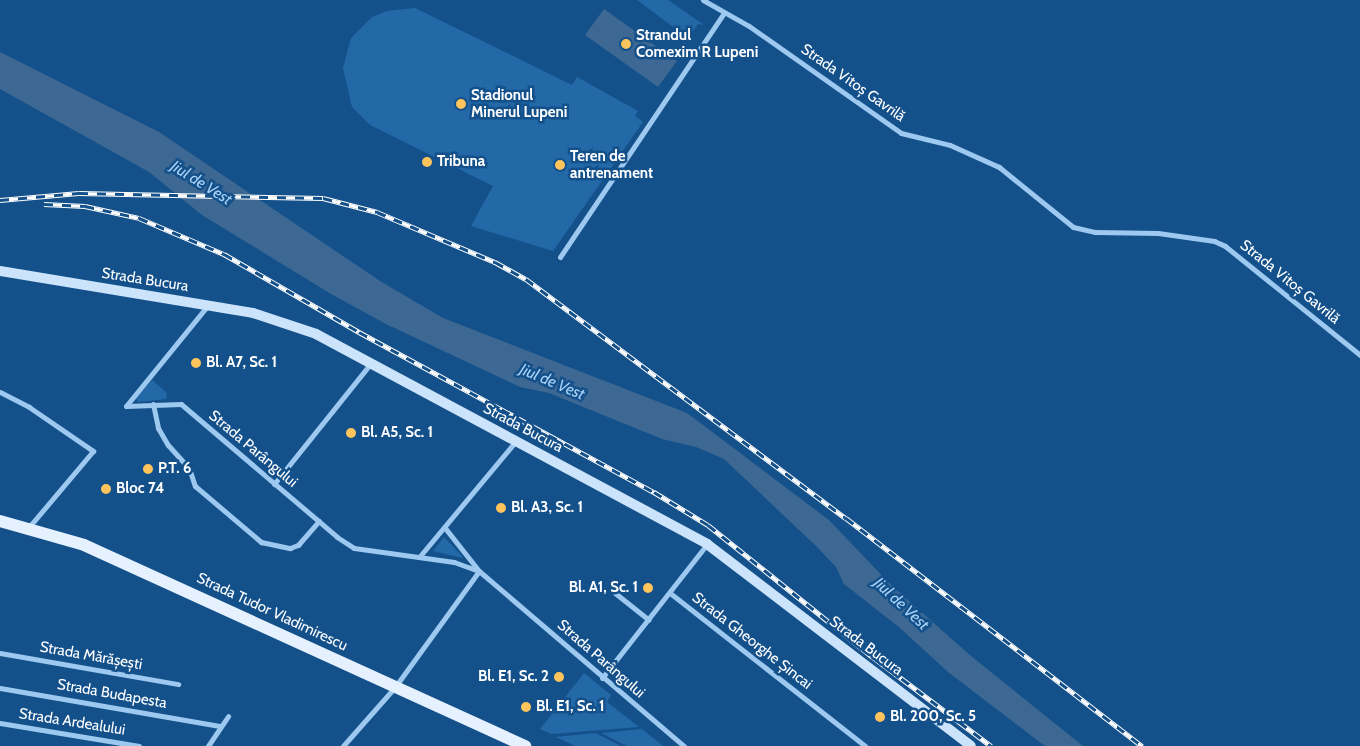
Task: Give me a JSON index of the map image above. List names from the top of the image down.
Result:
{
  "streets": {
    "main road": ["Strada Bucura", "Strada Tudor Vladimirescu"],
    "street": [
      "Strada Vitoș Gavrilă",
      "Strada Parângului",
      "Strada Gheorghe Șincai",
      "Strada Mărășești",
      "Strada Budapesta",
      "Strada Ardealului"
    ]
  },
  "crossings": [
    ["Strada Bucura", "Strada Parângului"],
    ["Strada Bucura", "Strada Gheorghe Șincai"]
  ],
  "water": ["Jiul de Vest"],
  "places": [
    "Strandul Comexim R Lupeni",
    "Stadionul Minerul Lupeni",
    "Tribuna",
    "Teren de antrenament",
    "Bl. A7, Sc. 1",
    "Bl. A5, Sc. 1",
    "P.T. 6",
    "Bloc 74",
    "Bl. A3, Sc. 1",
    "Bl. A1, Sc. 1",
    "Bl. E1, Sc. 2",
    "Bl. E1, Sc. 1",
    "Bl. 200, Sc. 5"
  ]
}
